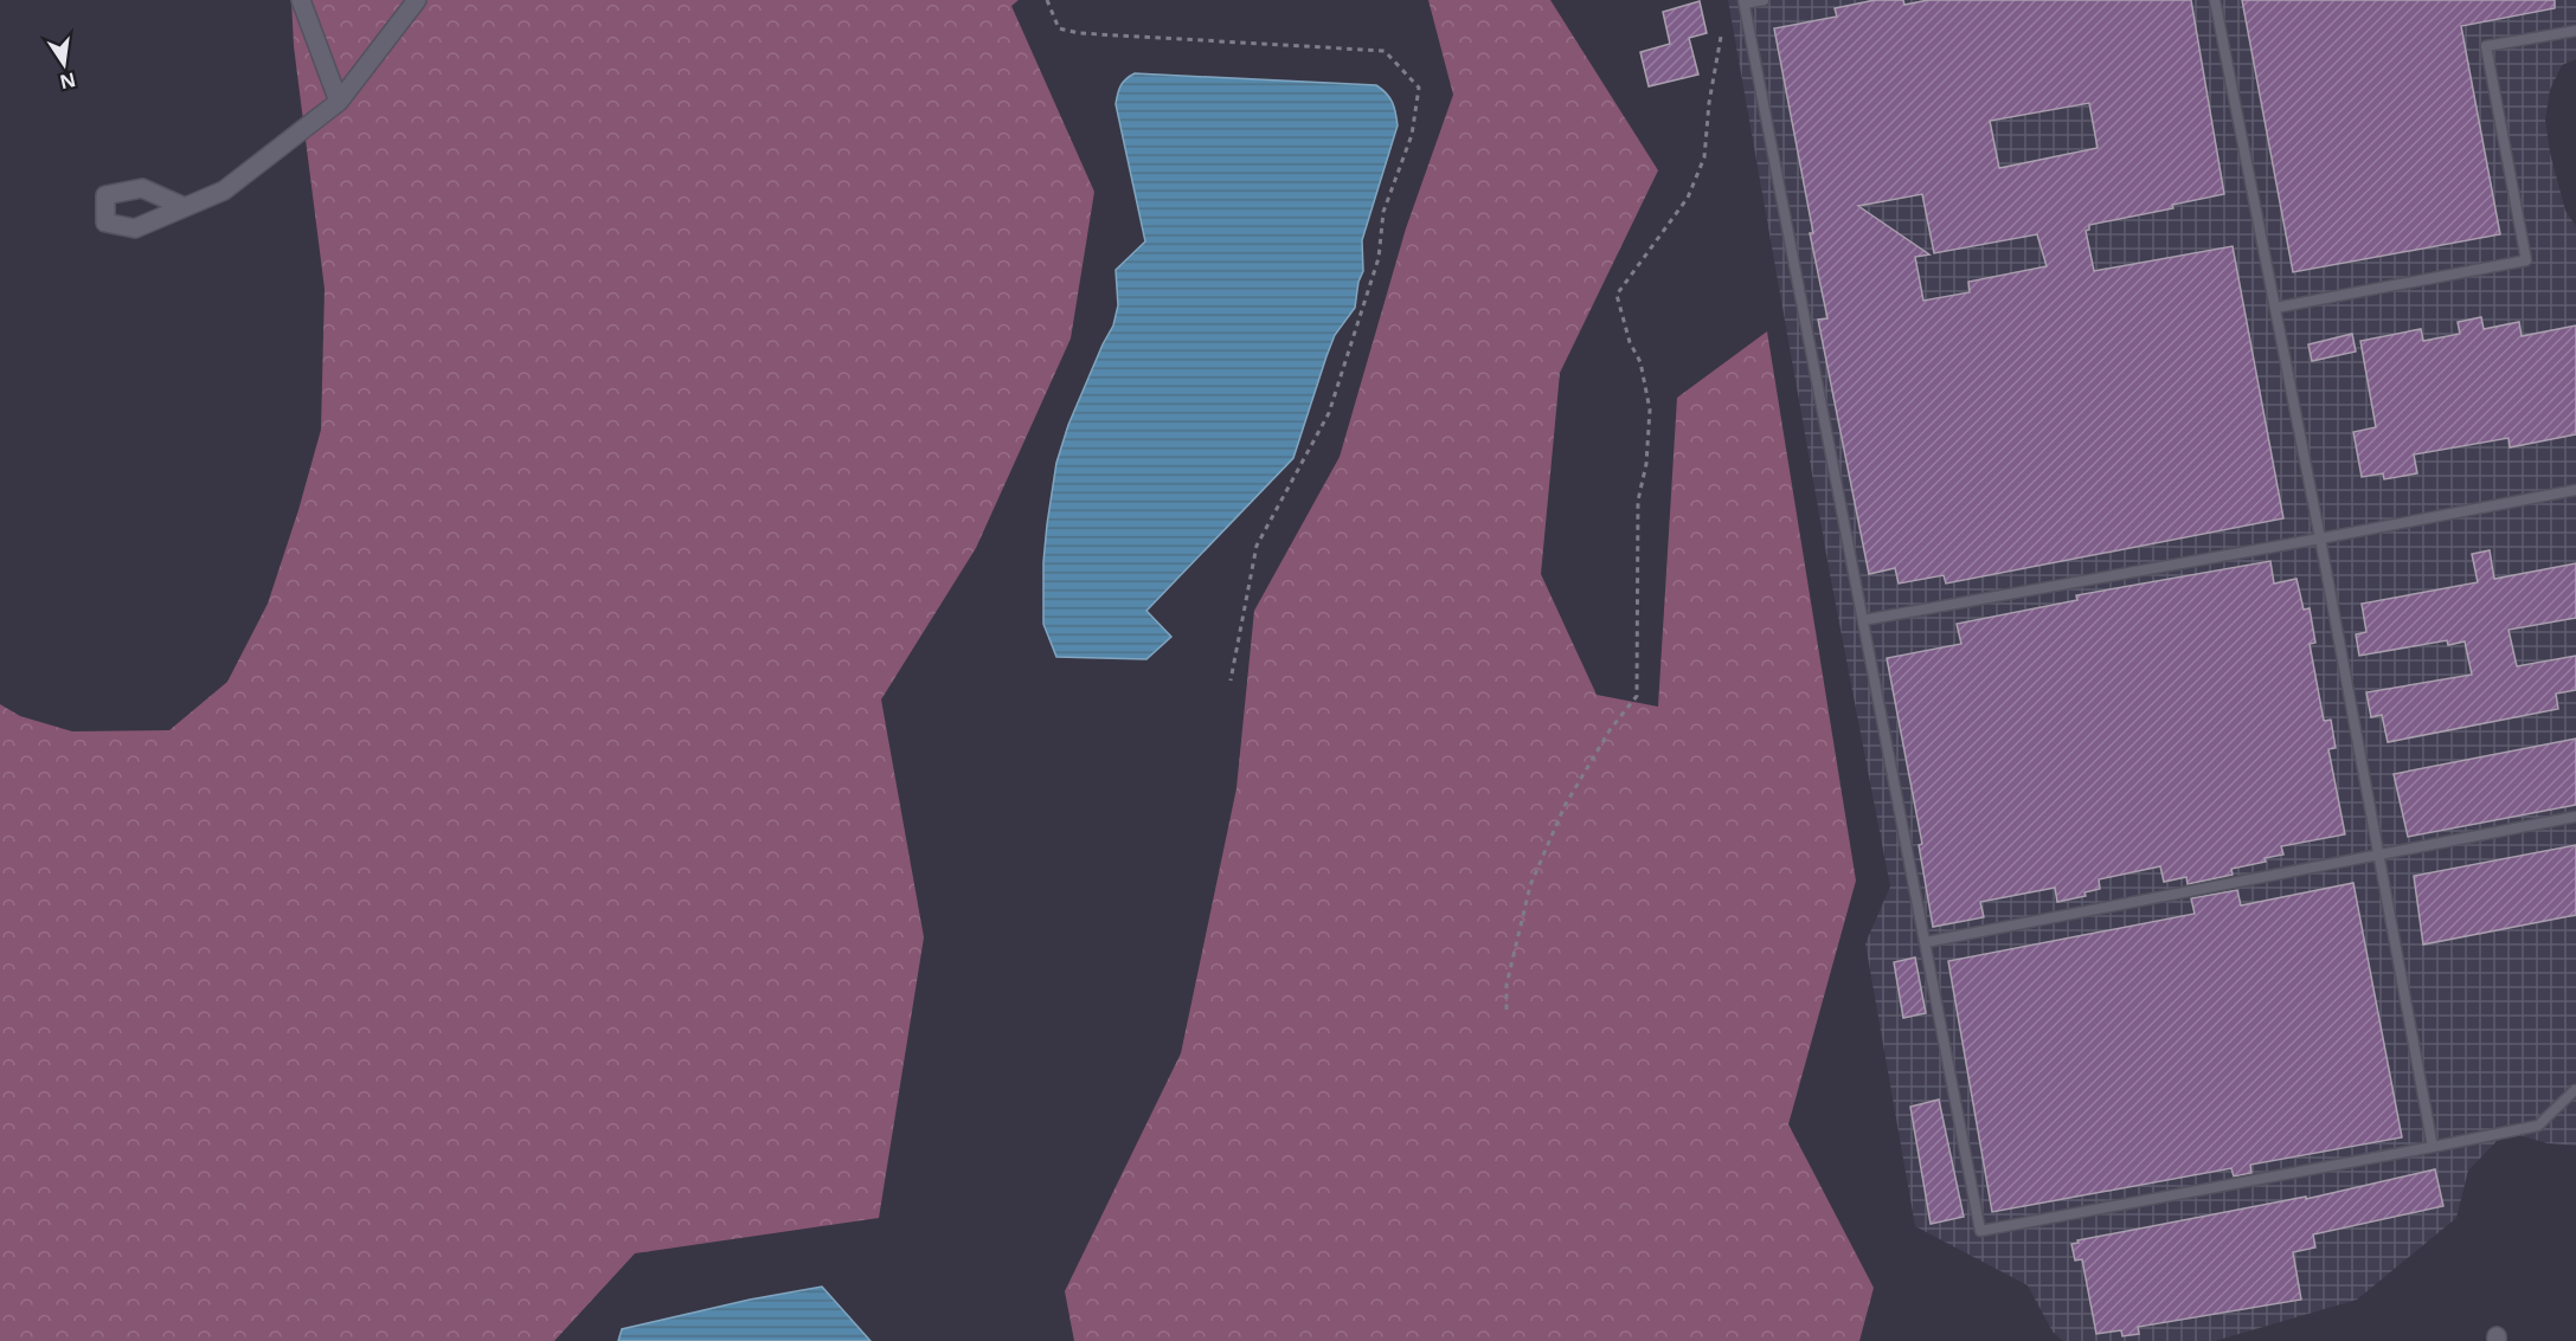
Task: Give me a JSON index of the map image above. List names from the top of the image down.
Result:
{
  "north": "bottom"
}
